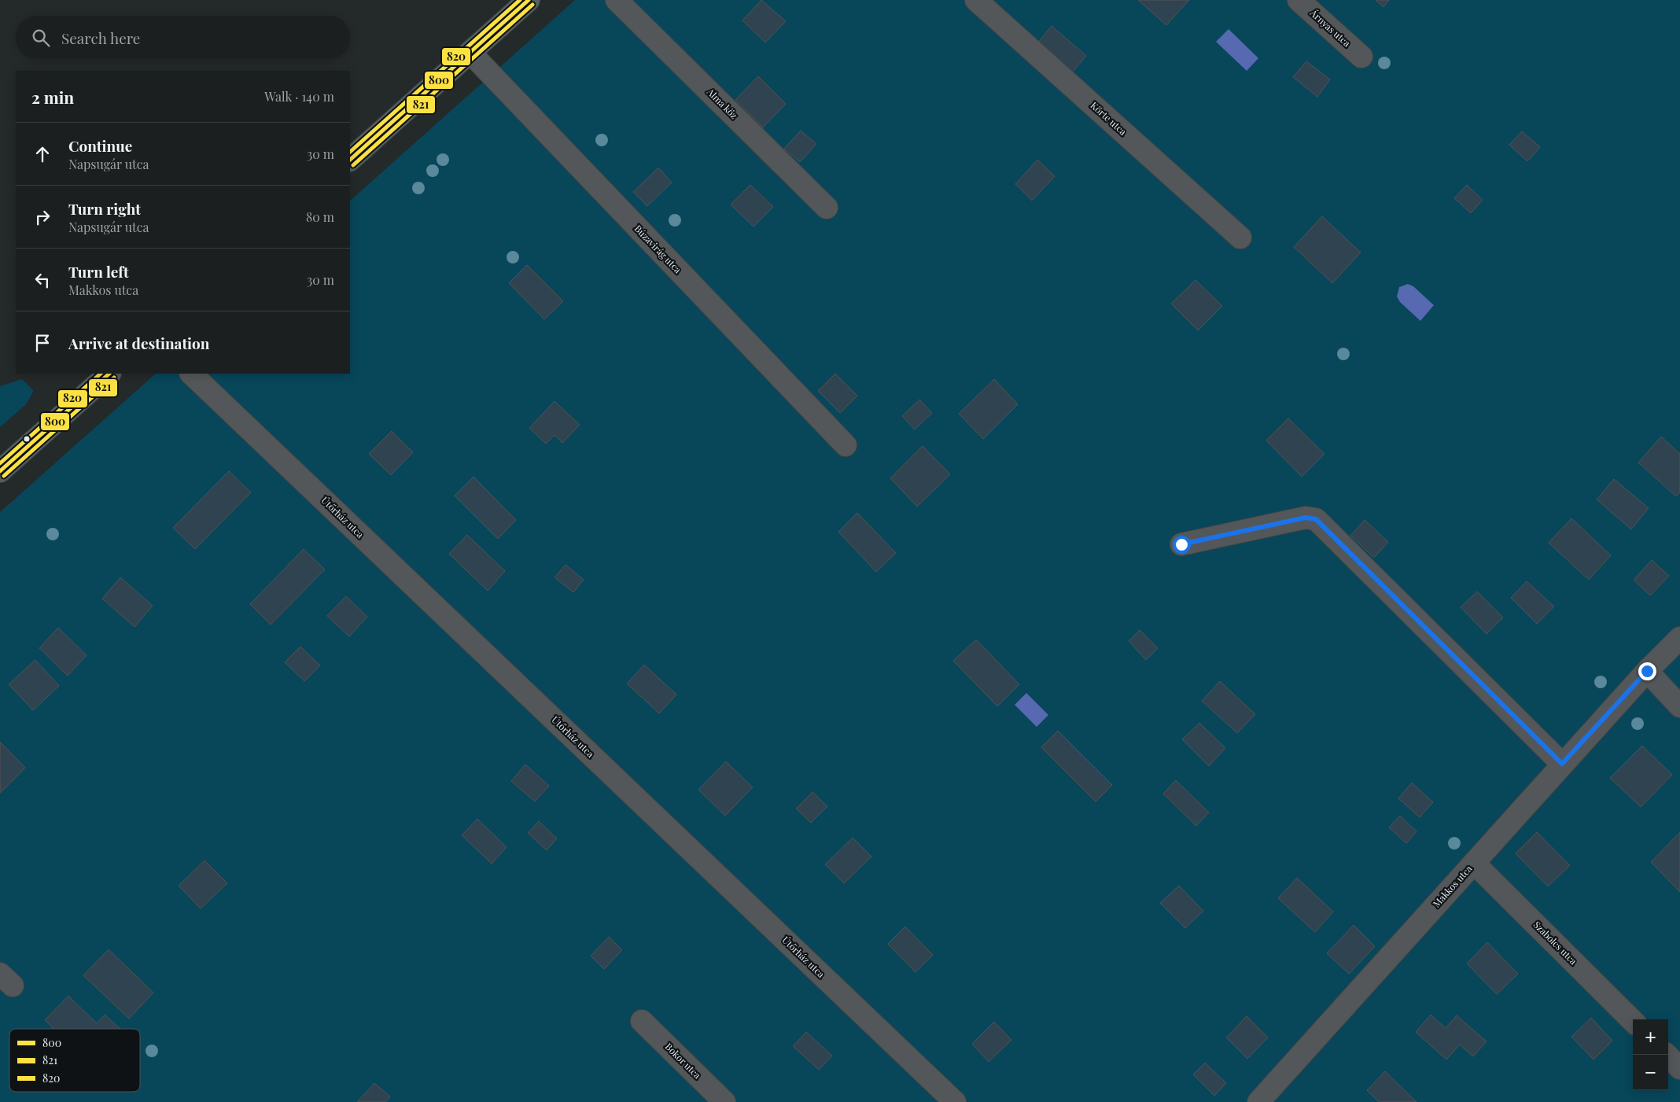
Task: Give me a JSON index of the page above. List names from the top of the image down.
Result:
{
  "streets": {
    "street": [
      "Árnyas utca",
      "Alma köz",
      "Körte utca",
      "Búzavirág utca",
      "Útőrház utca",
      "Makkos utca",
      "Szabolcs utca",
      "Bokor utca"
    ]
  },
  "crossings": [
    ["Makkos utca", "Szabolcs utca"]
  ],
  "lines": ["transit line 800", "transit line 820", "transit line 821"],
  "legend": ["800", "821", "820"],
  "page": {
    "search": "Search here",
    "heading": ["2 min", "Walk · 140 m"],
    "list": [
      ["Continue", "Napsugár utca", "30 m"],
      ["Turn right", "Napsugár utca", "80 m"],
      ["Turn left", "Makkos utca", "30 m"],
      "Arrive at destination"
    ],
    "map_buttons": ["+", "−"]
  }
}
